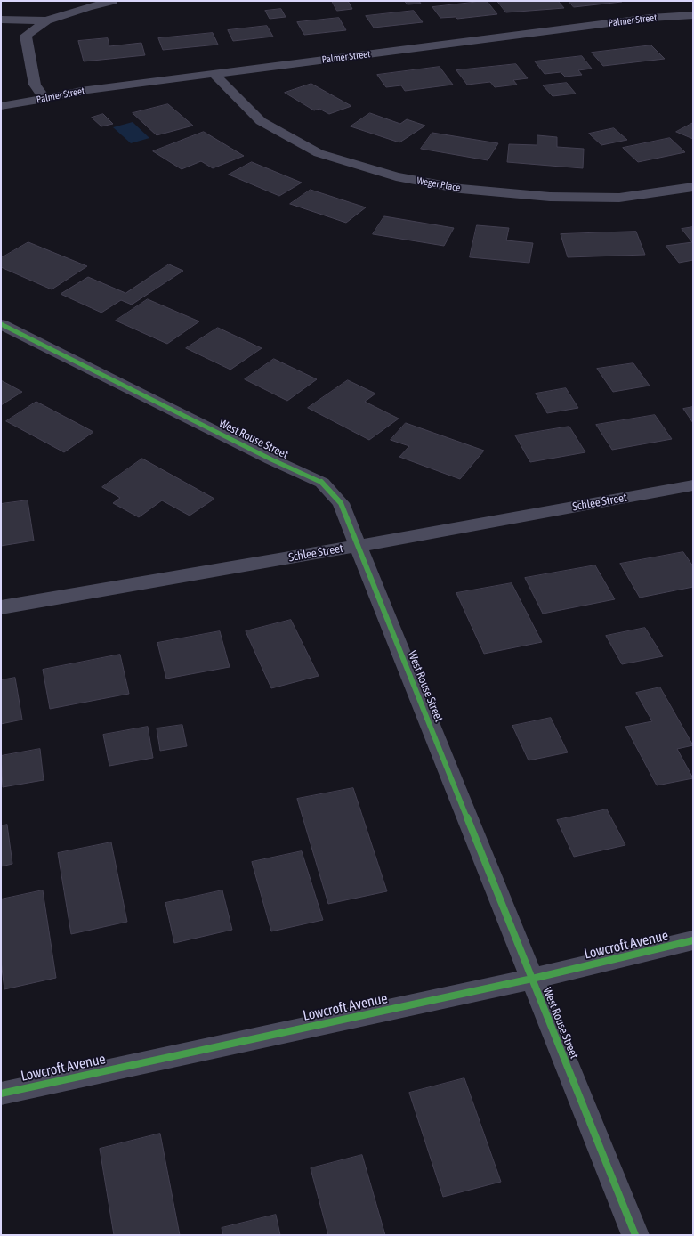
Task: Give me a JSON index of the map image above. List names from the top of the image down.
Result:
{
  "streets": {
    "street": [
      "Palmer Street",
      "Weger Place",
      "West Rouse Street",
      "Schlee Street",
      "Lowcroft Avenue"
    ]
  },
  "crossings": [
    ["Palmer Street", "Weger Place"],
    ["West Rouse Street", "Schlee Street"],
    ["West Rouse Street", "Lowcroft Avenue"]
  ]
}
